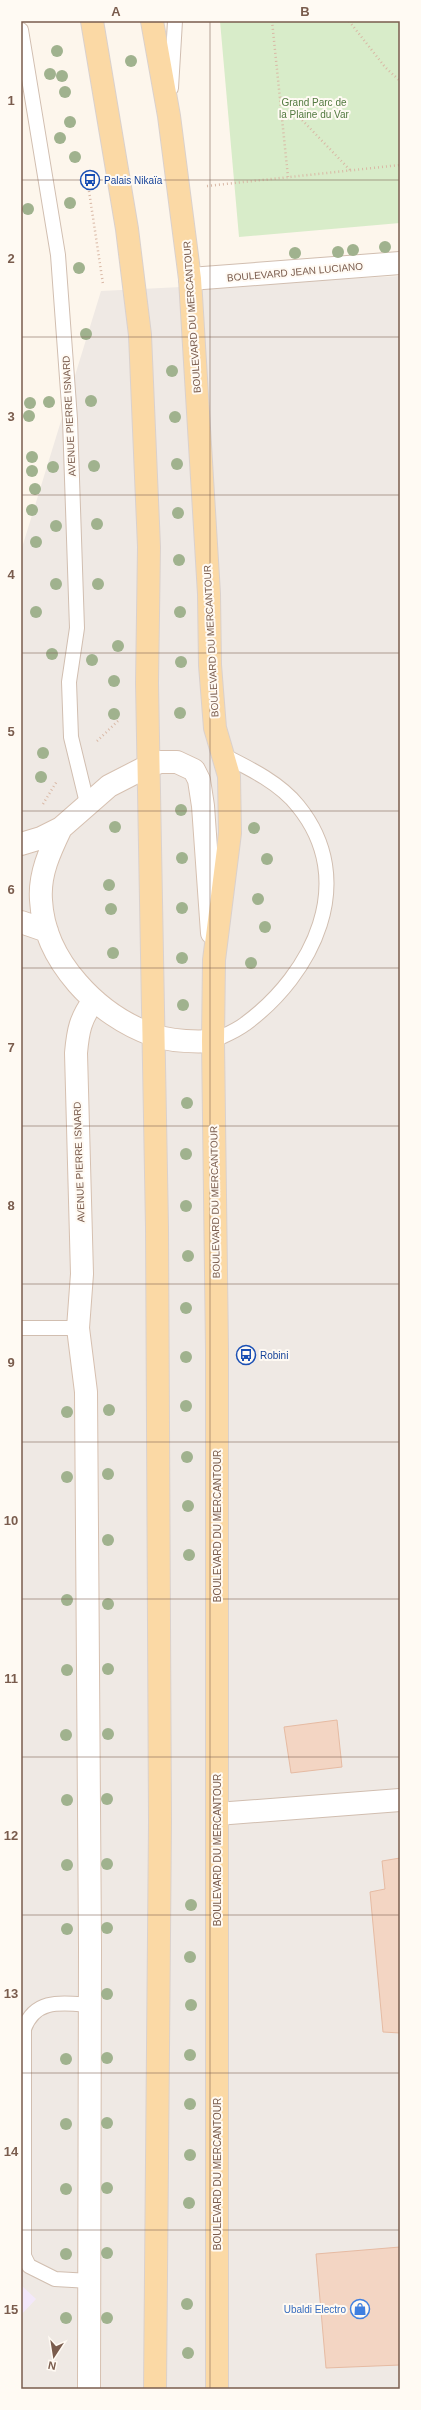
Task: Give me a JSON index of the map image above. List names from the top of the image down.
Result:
{
  "streets": {
    "main road": ["BOULEVARD DU MERCANTOUR"],
    "street": ["BOULEVARD JEAN LUCIANO", "AVENUE PIERRE ISNARD"]
  },
  "crossings": [
    ["BOULEVARD JEAN LUCIANO", "BOULEVARD DU MERCANTOUR"]
  ],
  "parks": ["Grand Parc de la Plaine du Var"],
  "places": {
    "bus stop": ["Palais Nikaïa", "Robini"],
    "shop": ["Ubaldi Electro"]
  },
  "north": "bottom",
  "grid": {
    "columns": ["A", "B"],
    "rows": [
      "1",
      "2",
      "3",
      "4",
      "5",
      "6",
      "7",
      "8",
      "9",
      "10",
      "11",
      "12",
      "13",
      "14",
      "15"
    ]
  }
}
